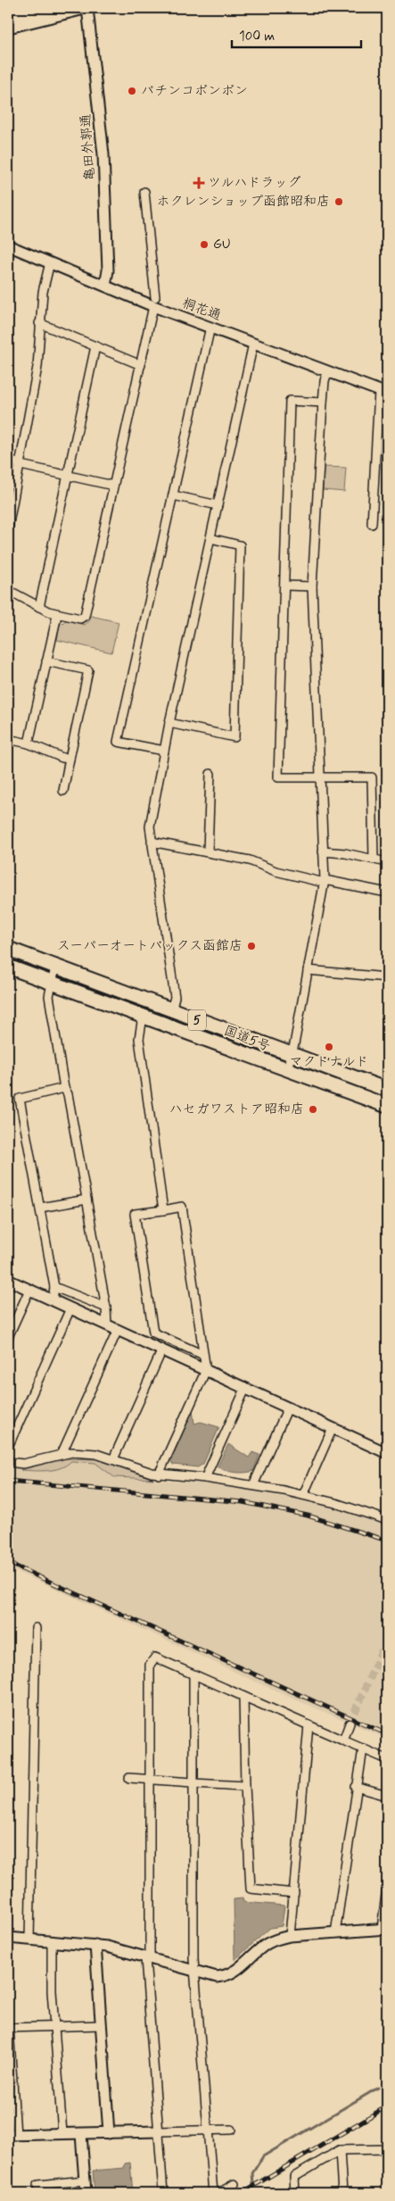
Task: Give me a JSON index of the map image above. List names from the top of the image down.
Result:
{
  "streets": {
    "main road": ["5", "国道5号"],
    "street": ["亀田外郭通", "桐花通"]
  },
  "crossings": [
    ["亀田外郭通", "桐花通"]
  ],
  "places": {
    "other": [
      "パチンコボンボン",
      "ホクレンショップ函館昭和店",
      "GU",
      "スーパーオートバックス函館店",
      "マクドナルド",
      "ハセガワストア昭和店"
    ],
    "health": ["ツルハドラッグ"]
  },
  "scale_bar": "100 m"
}
